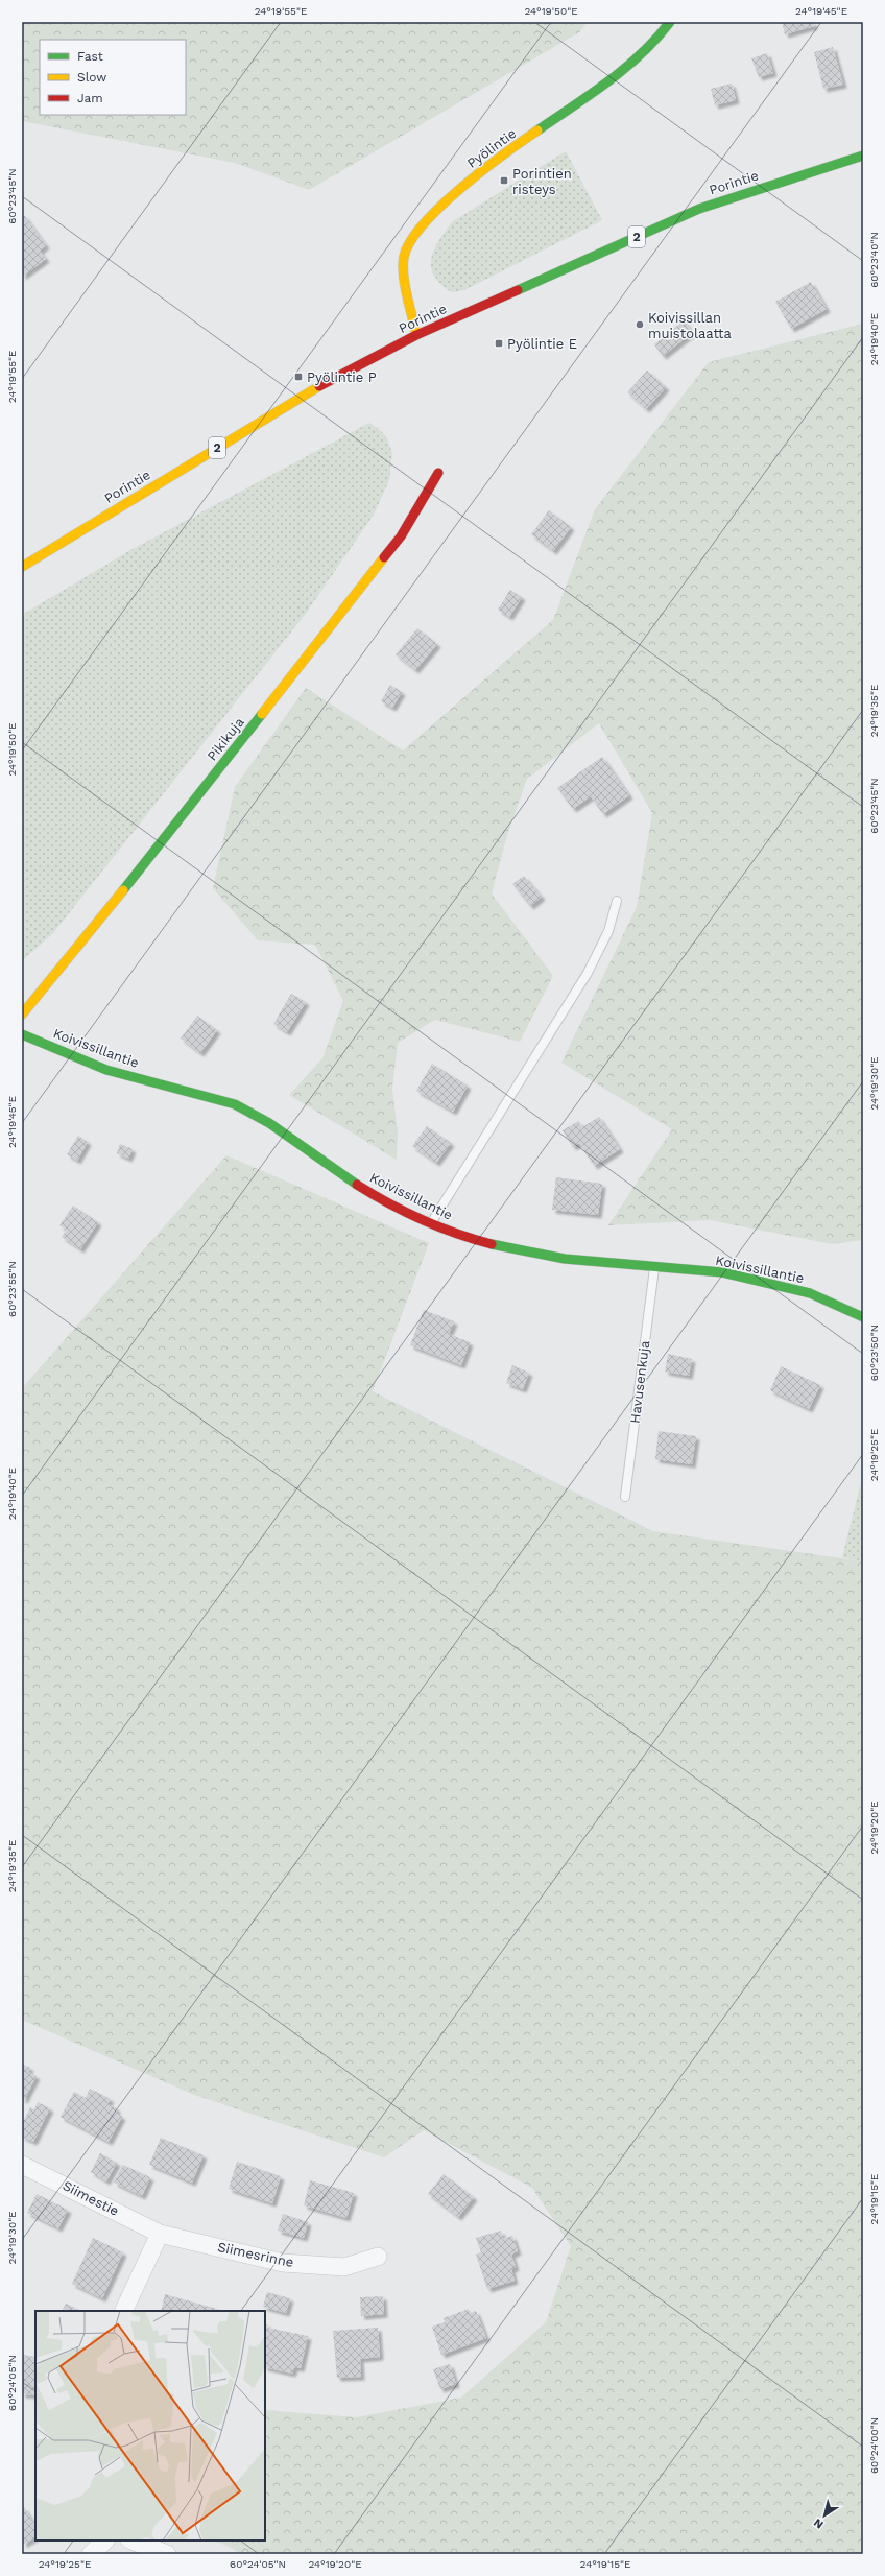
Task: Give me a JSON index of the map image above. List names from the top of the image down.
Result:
{
  "streets": {
    "main road": [
      "Pyölintie",
      "Porintie",
      "2",
      "Pikikuja",
      "Koivissillantie"
    ],
    "street": ["Siimestie", "Siimesrinne"],
    "lane": ["Havusenkuja"]
  },
  "crossings": [
    ["Pyölintie", "Porintie"],
    ["Koivissillantie", "Havusenkuja"],
    ["Siimestie", "Siimesrinne"]
  ],
  "places": {
    "transit": ["Porintien risteys", "Pyölintie E", "Pyölintie P"],
    "other": ["Koivissillan muistolaatta"]
  },
  "legend": ["Fast", "Slow", "Jam"],
  "north": "bottom left",
  "coordinates": [
    "24°19'55\"E",
    "24°19'50\"E",
    "24°19'45\"E",
    "60°23'45\"N",
    "60°23'40\"N",
    "24°19'40\"E",
    "24°19'35\"E",
    "24°19'30\"E",
    "60°23'55\"N",
    "60°23'50\"N",
    "24°19'25\"E",
    "24°19'20\"E",
    "24°19'15\"E",
    "60°24'05\"N",
    "60°24'00\"N"
  ]
}
